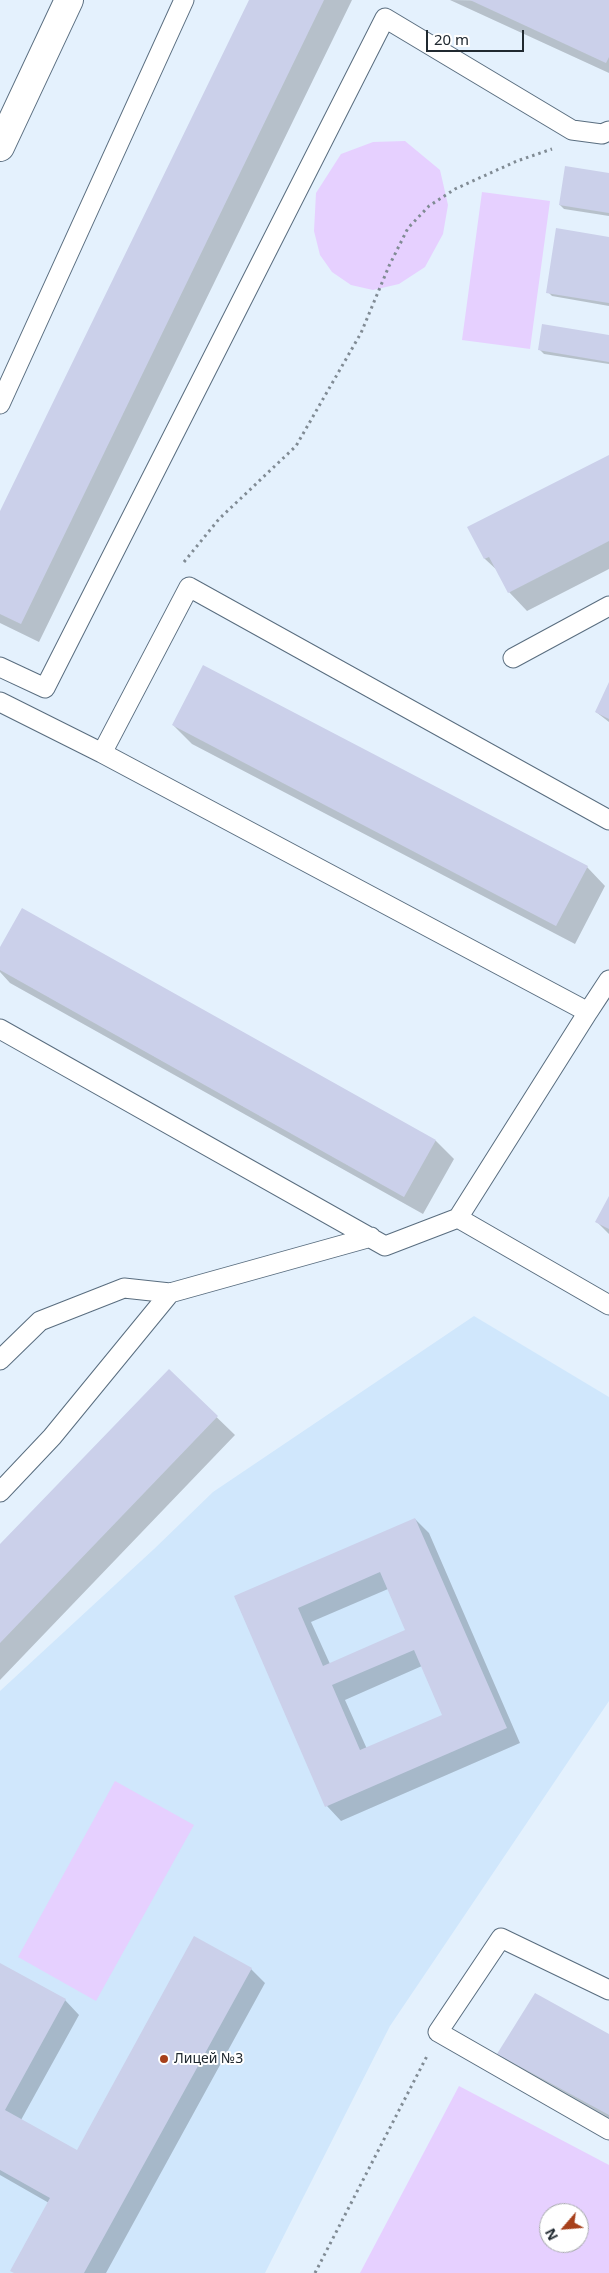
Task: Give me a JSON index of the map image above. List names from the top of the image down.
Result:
{
  "places": ["Лицей №3"],
  "scale_bar": "20 m",
  "north": "bottom left"
}
